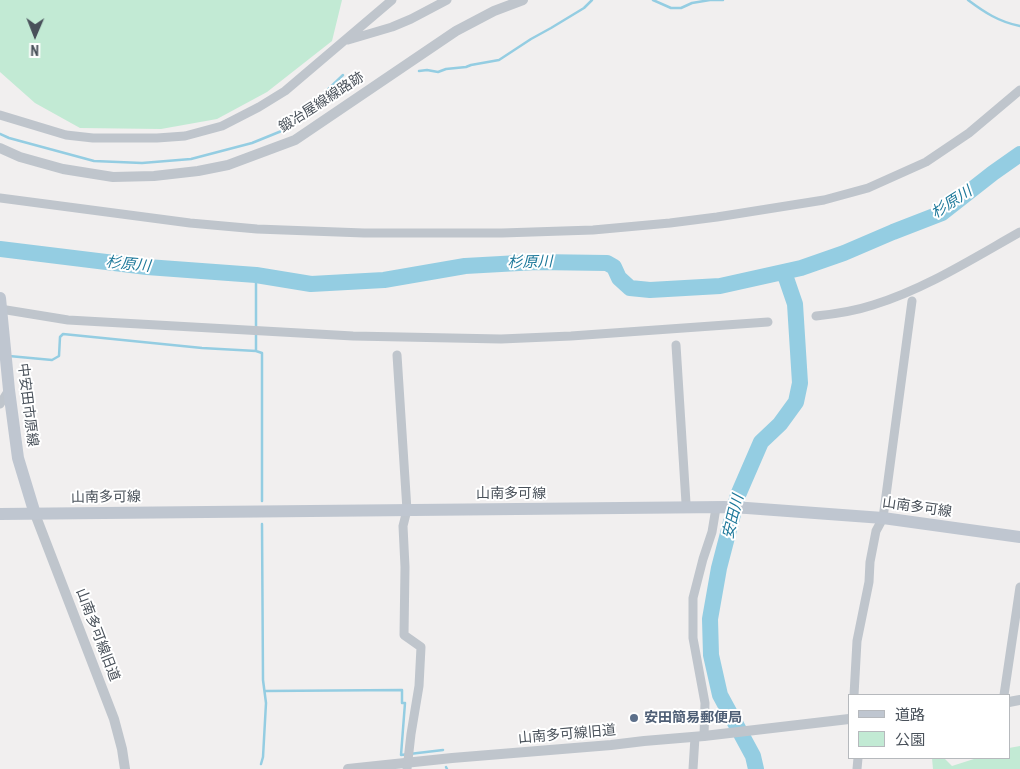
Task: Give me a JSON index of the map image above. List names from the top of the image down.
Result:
{
  "streets": {
    "main road": ["中安田市原線", "山南多可線"],
    "street": ["鍛冶屋線線路跡", "山南多可線旧道"]
  },
  "crossings": [
    ["中安田市原線", "山南多可線"],
    ["中安田市原線", "山南多可線旧道"],
    ["山南多可線", "山南多可線旧道"]
  ],
  "water": ["杉原川", "安田川"],
  "places": ["安田簡易郵便局"],
  "legend": ["道路", "公園"],
  "north": "bottom"
}
